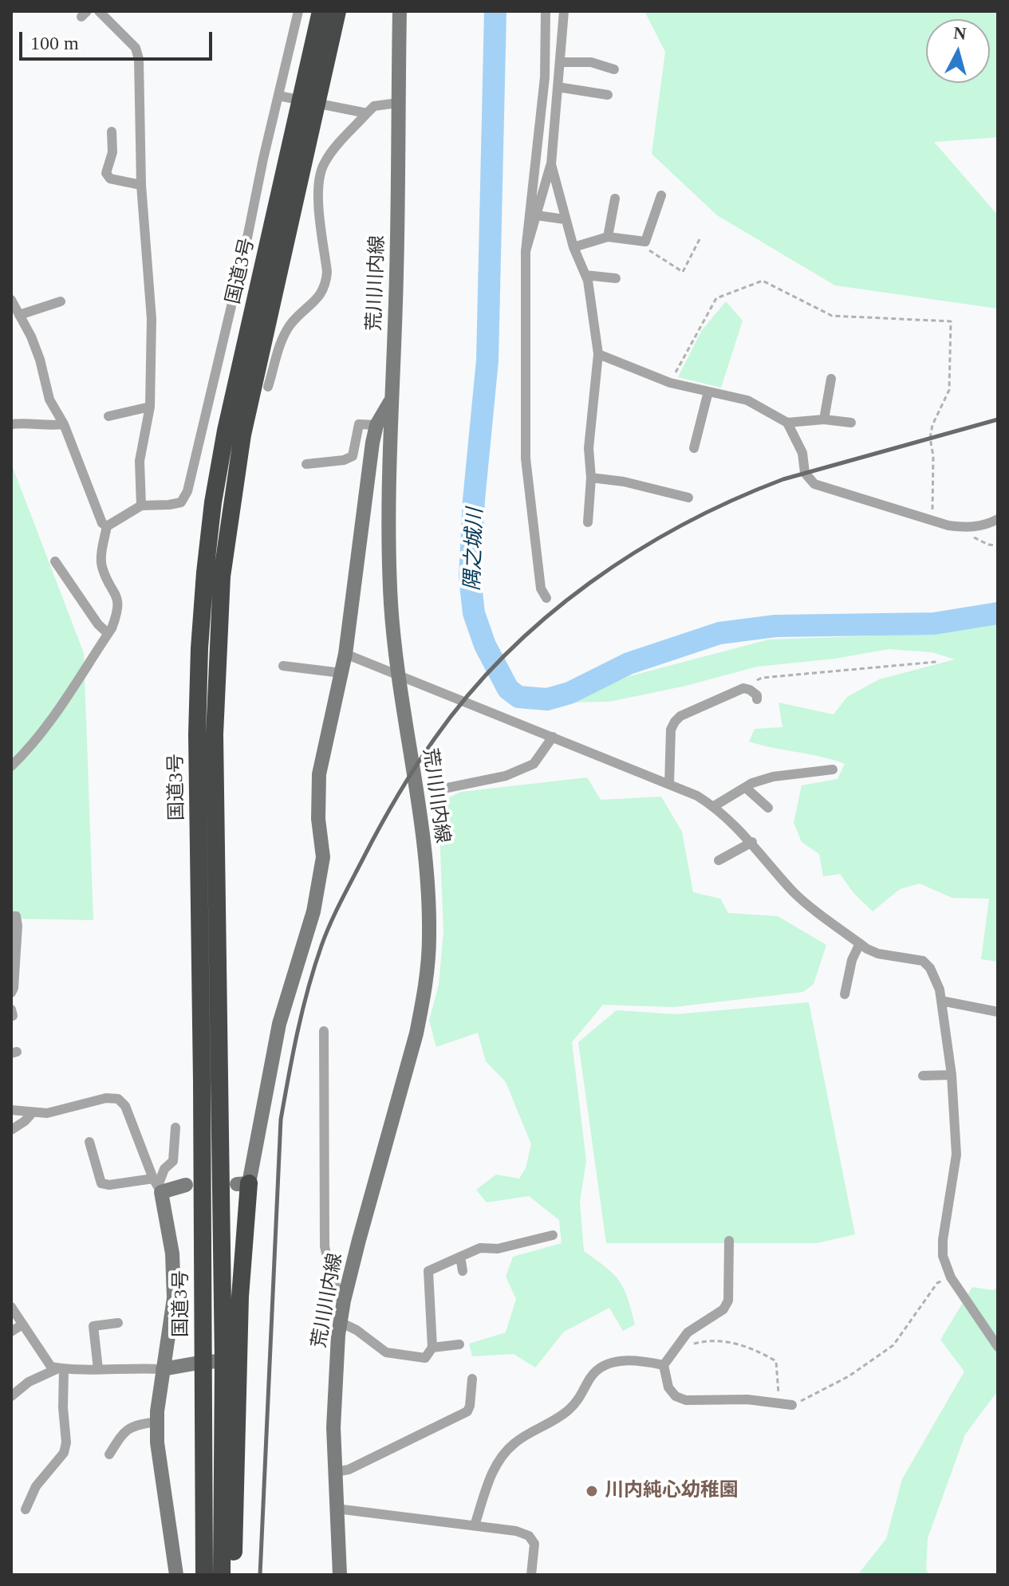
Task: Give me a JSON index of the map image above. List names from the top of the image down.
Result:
{
  "streets": {
    "highway": ["国道3号"],
    "main road": ["荒川川内線"]
  },
  "water": ["隅之城川"],
  "places": ["川内純心幼稚園"],
  "scale_bar": "100 m",
  "north": "top"
}
